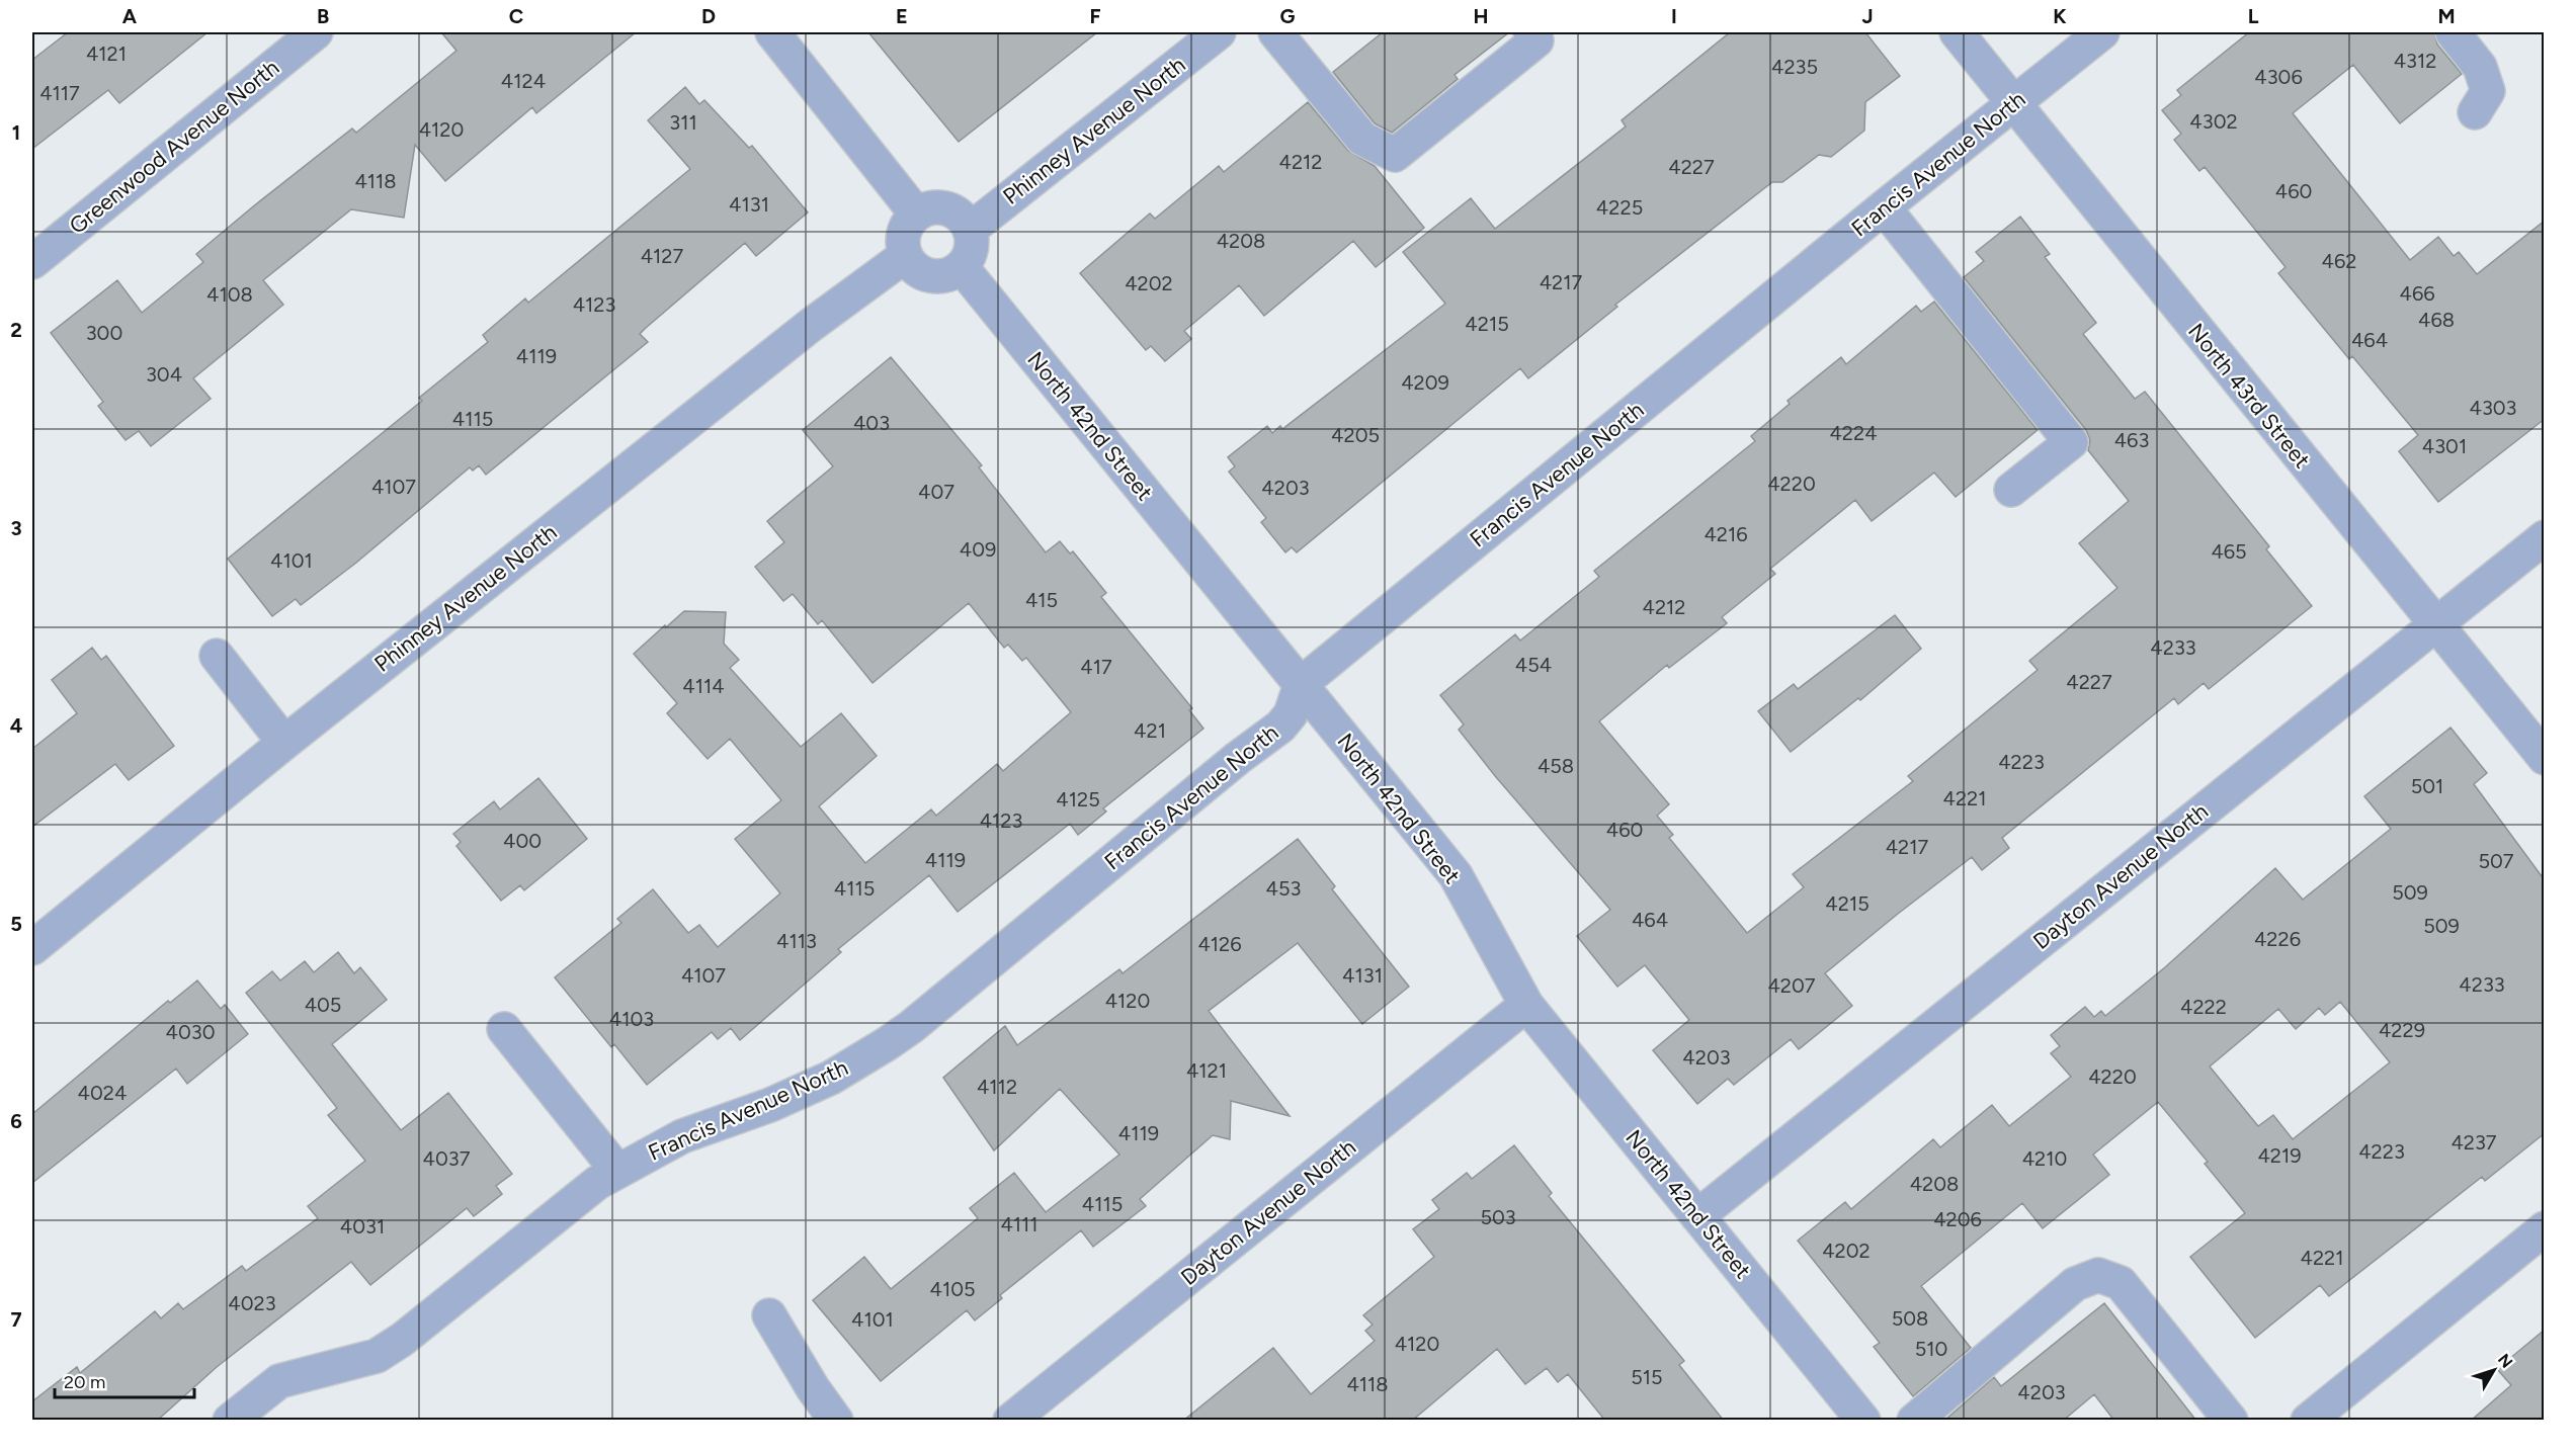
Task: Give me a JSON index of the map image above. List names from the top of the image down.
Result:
{
  "streets": {
    "street": [
      "Phinney Avenue North",
      "Greenwood Avenue North",
      "Francis Avenue North",
      "North 43rd Street",
      "North 42nd Street",
      "Dayton Avenue North"
    ]
  },
  "crossings": [
    ["Phinney Avenue North", "North 42nd Street"],
    ["Francis Avenue North", "North 43rd Street"],
    ["Francis Avenue North", "North 42nd Street"],
    ["North 43rd Street", "Dayton Avenue North"],
    ["North 42nd Street", "Dayton Avenue North"]
  ],
  "house_numbers": [
    "4121",
    "4312",
    "4235",
    "4306",
    "4124",
    "4117",
    "4302",
    "311",
    "4120",
    "4212",
    "4227",
    "4118",
    "460",
    "4131",
    "4225",
    "4208",
    "4127",
    "462",
    "4217",
    "4202",
    "466",
    "4108",
    "4123",
    "468",
    "4215",
    "300",
    "464",
    "4119",
    "304",
    "4209",
    "4303",
    "4115",
    "403",
    "4224",
    "4205",
    "463",
    "4301",
    "4220",
    "4107",
    "4203",
    "407",
    "4216",
    "409",
    "465",
    "4101",
    "415",
    "4212",
    "4233",
    "454",
    "417",
    "4227",
    "4114",
    "421",
    "4223",
    "458",
    "501",
    "4221",
    "4125",
    "4123",
    "460",
    "400",
    "4217",
    "4119",
    "507",
    "4115",
    "453",
    "509",
    "4215",
    "464",
    "509",
    "4226",
    "4113",
    "4126",
    "4107",
    "4131",
    "4233",
    "4207",
    "4120",
    "405",
    "4222",
    "4103",
    "4229",
    "4030",
    "4203",
    "4121",
    "4220",
    "4112",
    "4024",
    "4119",
    "4237",
    "4223",
    "4219",
    "4037",
    "4210",
    "4208",
    "4115",
    "503",
    "4206",
    "4111",
    "4031",
    "4202",
    "4221",
    "4105",
    "4023",
    "508",
    "4101",
    "4120",
    "510",
    "515",
    "4118",
    "4203"
  ],
  "scale_bar": "20 m",
  "north": "top right",
  "grid": {
    "columns": [
      "A",
      "B",
      "C",
      "D",
      "E",
      "F",
      "G",
      "H",
      "I",
      "J",
      "K",
      "L",
      "M"
    ],
    "rows": [
      "1",
      "2",
      "3",
      "4",
      "5",
      "6",
      "7"
    ]
  }
}
